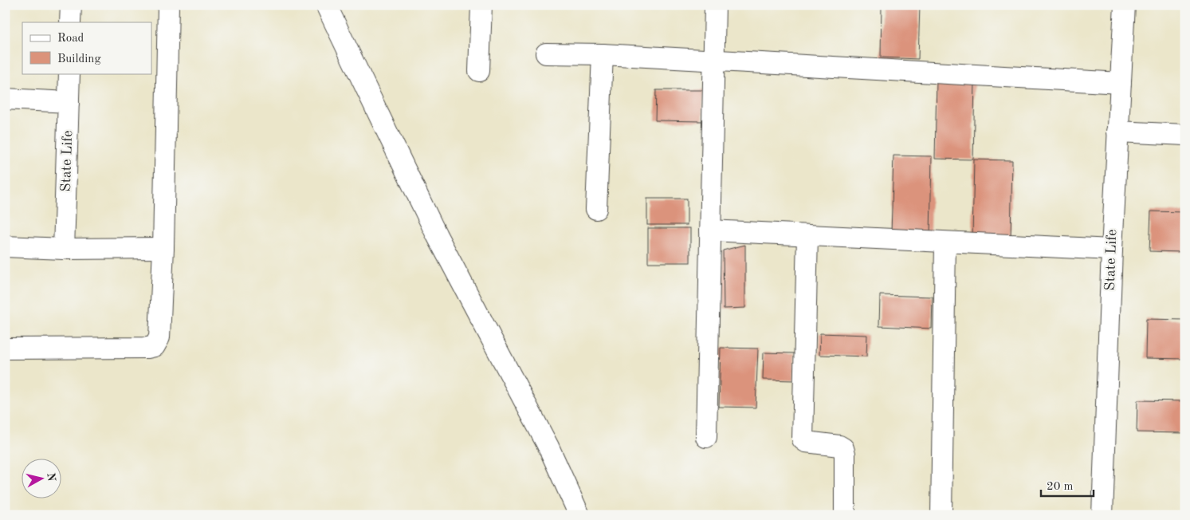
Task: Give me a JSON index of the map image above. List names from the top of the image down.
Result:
{
  "streets": {
    "street": ["State Life"]
  },
  "legend": ["Road", "Building"],
  "scale_bar": "20 m",
  "north": "right"
}
